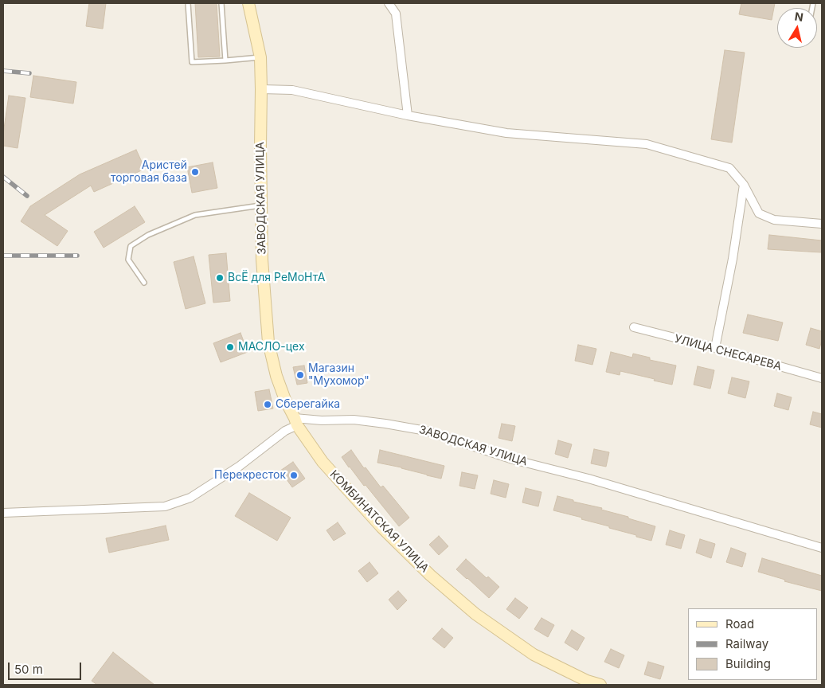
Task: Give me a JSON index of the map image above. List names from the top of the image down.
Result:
{
  "streets": {
    "main road": ["ЗАВОДСКАЯ УЛИЦА", "КОМБИНАТСКАЯ УЛИЦА"],
    "street": ["УЛИЦА СНЕСАРЕВА"]
  },
  "crossings": [
    ["ЗАВОДСКАЯ УЛИЦА", "КОМБИНАТСКАЯ УЛИЦА"]
  ],
  "places": [
    "Аристей торговая база",
    "ВсЁ для РеМоНтА",
    "МАСЛО-цех",
    "Магазин \"Мухомор\"",
    "Сберегайка",
    "Перекресток"
  ],
  "legend": ["Road", "Railway", "Building"],
  "scale_bar": "50 m",
  "north": "top"
}
